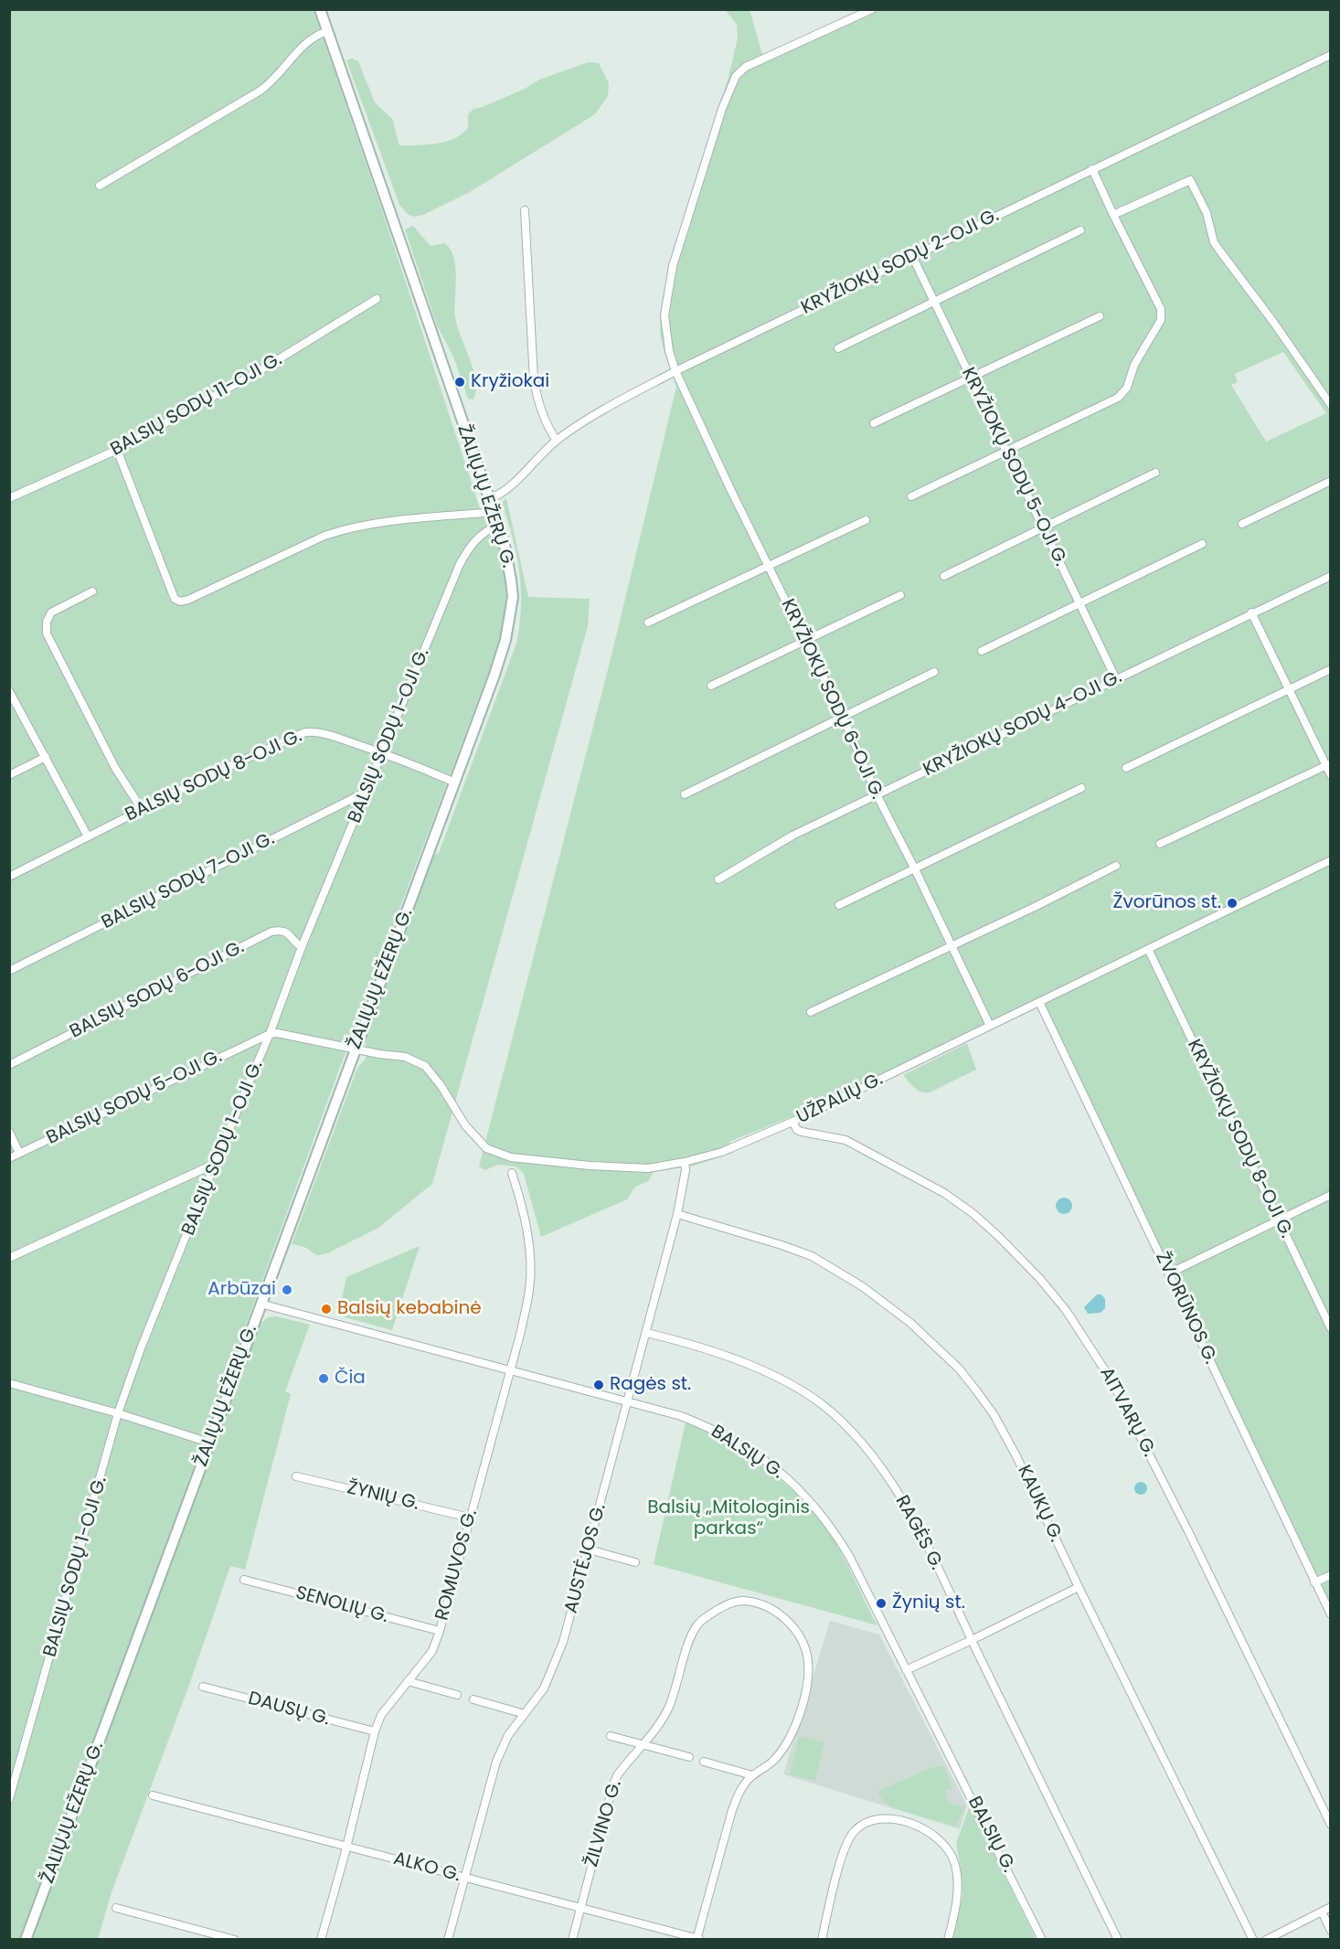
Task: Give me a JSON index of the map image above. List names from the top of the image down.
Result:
{
  "streets": {
    "main road": ["ŽALIŲJŲ EŽERŲ G."],
    "street": [
      "KRYŽIOKŲ SODŲ 2-OJI G.",
      "BALSIŲ SODŲ 11-OJI G.",
      "KRYŽIOKŲ SODŲ 5-OJI G.",
      "KRYŽIOKŲ SODŲ 6-OJI G.",
      "KRYŽIOKŲ SODŲ 4-OJI G.",
      "BALSIŲ SODŲ 1-OJI G.",
      "BALSIŲ SODŲ 8-OJI G.",
      "BALSIŲ SODŲ 7-OJI G.",
      "BALSIŲ SODŲ 6-OJI G.",
      "BALSIŲ SODŲ 5-OJI G.",
      "UŽPALIŲ G.",
      "KRYŽIOKŲ SODŲ 8-OJI G.",
      "ŽVORŪNOS G.",
      "AITVARŲ G.",
      "BALSIŲ G.",
      "ŽYNIŲ G.",
      "KAUKŲ G.",
      "RAGĖS G.",
      "AUSTĖJOS G.",
      "ROMUVOS G.",
      "SENOLIŲ G.",
      "DAUSŲ G.",
      "ŽILVINO G.",
      "ALKO G."
    ]
  },
  "crossings": [
    ["KRYŽIOKŲ SODŲ 2-OJI G.", "KRYŽIOKŲ SODŲ 5-OJI G."],
    ["KRYŽIOKŲ SODŲ 2-OJI G.", "ŽALIŲJŲ EŽERŲ G."],
    ["KRYŽIOKŲ SODŲ 2-OJI G.", "KRYŽIOKŲ SODŲ 6-OJI G."],
    ["KRYŽIOKŲ SODŲ 5-OJI G.", "KRYŽIOKŲ SODŲ 4-OJI G."],
    ["ŽALIŲJŲ EŽERŲ G.", "BALSIŲ SODŲ 1-OJI G."],
    ["ŽALIŲJŲ EŽERŲ G.", "BALSIŲ SODŲ 8-OJI G."],
    ["ŽALIŲJŲ EŽERŲ G.", "UŽPALIŲ G."],
    ["ŽALIŲJŲ EŽERŲ G.", "BALSIŲ G."],
    ["KRYŽIOKŲ SODŲ 6-OJI G.", "KRYŽIOKŲ SODŲ 4-OJI G."],
    ["KRYŽIOKŲ SODŲ 6-OJI G.", "UŽPALIŲ G."],
    ["BALSIŲ SODŲ 1-OJI G.", "BALSIŲ SODŲ 8-OJI G."],
    ["BALSIŲ SODŲ 1-OJI G.", "BALSIŲ SODŲ 7-OJI G."],
    ["BALSIŲ SODŲ 1-OJI G.", "BALSIŲ SODŲ 6-OJI G."],
    ["BALSIŲ SODŲ 1-OJI G.", "BALSIŲ SODŲ 5-OJI G."],
    ["UŽPALIŲ G.", "KRYŽIOKŲ SODŲ 8-OJI G."],
    ["UŽPALIŲ G.", "ŽVORŪNOS G."],
    ["UŽPALIŲ G.", "AITVARŲ G."],
    ["UŽPALIŲ G.", "AUSTĖJOS G."],
    ["BALSIŲ G.", "AUSTĖJOS G."],
    ["BALSIŲ G.", "ROMUVOS G."],
    ["ŽYNIŲ G.", "ROMUVOS G."],
    ["KAUKŲ G.", "AUSTĖJOS G."],
    ["RAGĖS G.", "AUSTĖJOS G."],
    ["AUSTĖJOS G.", "ALKO G."],
    ["ROMUVOS G.", "SENOLIŲ G."],
    ["ROMUVOS G.", "DAUSŲ G."],
    ["ROMUVOS G.", "ALKO G."],
    ["ŽILVINO G.", "ALKO G."]
  ],
  "parks": ["Balsių „Mitologinis parkas“"],
  "places": [
    "Kryžiokai",
    "Žvorūnos st.",
    "Arbūzai",
    "Balsių kebabinė",
    "Čia",
    "Ragės st.",
    "Žynių st."
  ]
}
